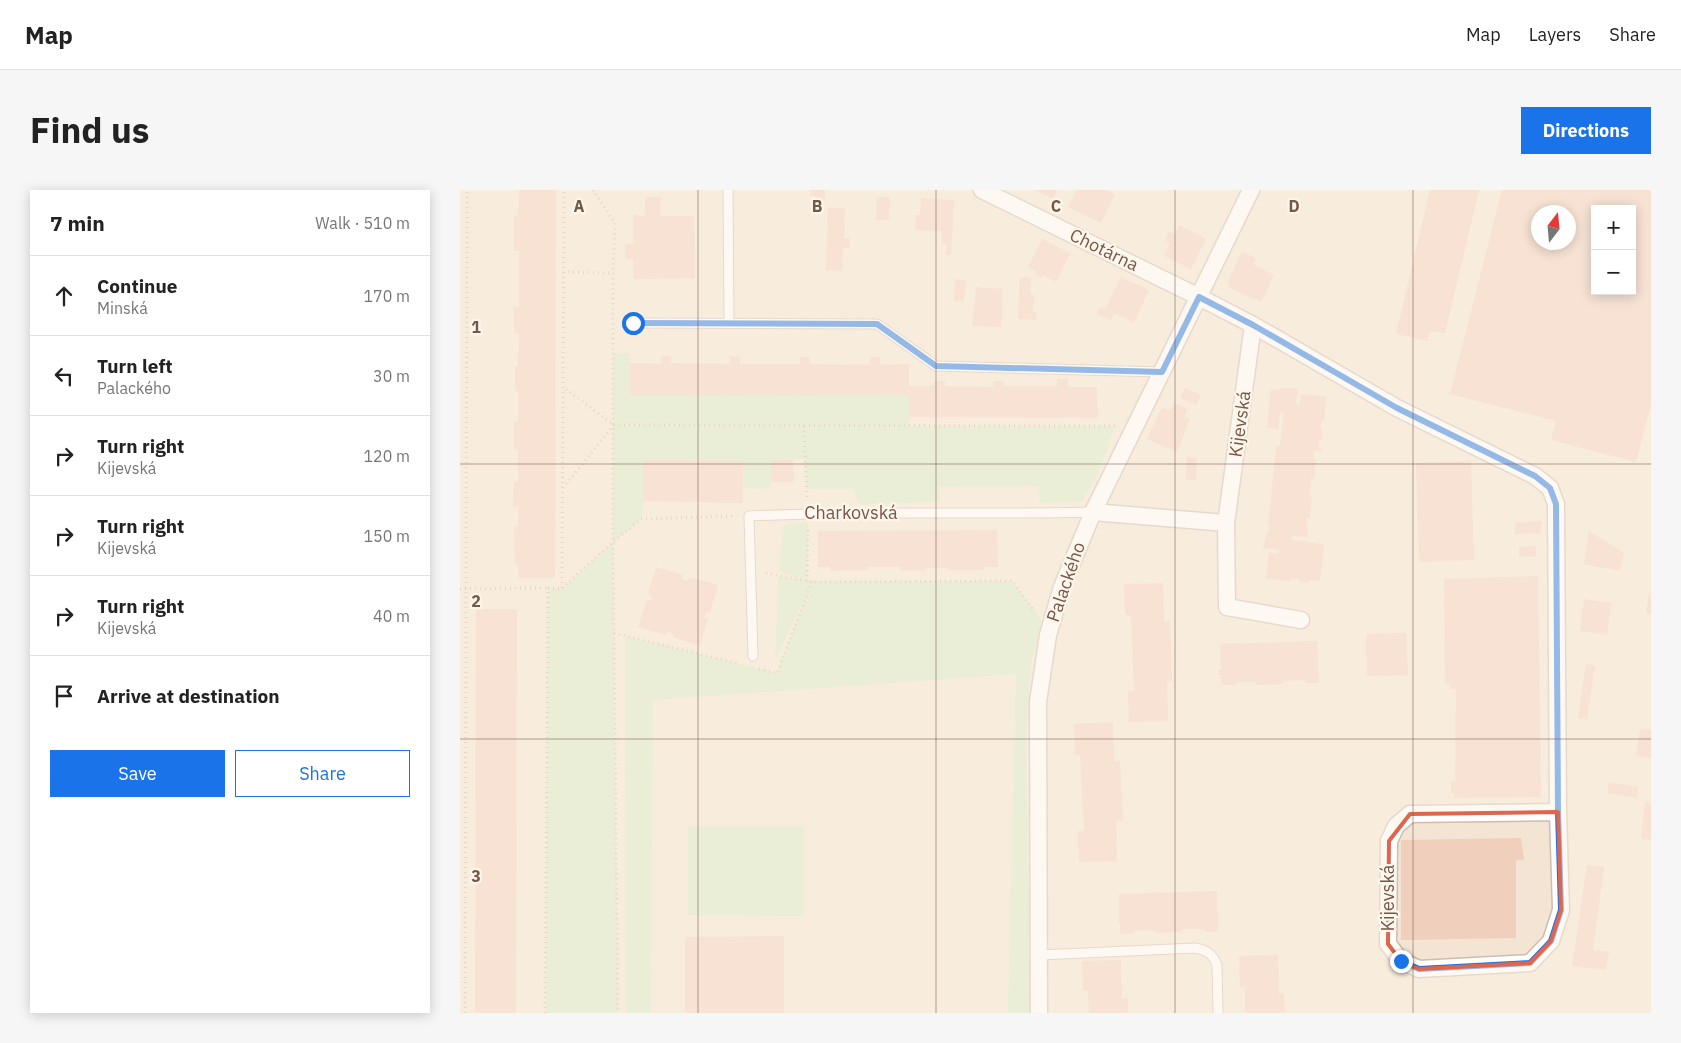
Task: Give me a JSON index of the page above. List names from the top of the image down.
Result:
{
  "streets": {
    "street": ["Chotárna", "Kijevská", "Palackého"],
    "lane": ["Charkovská"]
  },
  "crossings": [
    ["Chotárna", "Kijevská"],
    ["Chotárna", "Palackého"],
    ["Kijevská", "Palackého"],
    ["Charkovská", "Palackého"]
  ],
  "north": "top",
  "page": {
    "header": "Map",
    "nav": ["Map", "Layers", "Share"],
    "title": "Find us",
    "buttons": [
      "Directions",
      ["Save", "Share"]
    ],
    "heading": ["7 min", "Walk · 510 m"],
    "map_buttons": ["+", "−"],
    "list": [
      ["Continue", "Minská", "170 m"],
      ["Turn left", "Palackého", "30 m"],
      ["Turn right", "Kijevská", "120 m"],
      ["Turn right", "Kijevská", "150 m"],
      ["Turn right", "Kijevská", "40 m"],
      "Arrive at destination"
    ]
  },
  "grid": {
    "columns": [
      "A",
      "B",
      "C",
      "D"
    ],
    "rows": ["1", "2", "3"]
  }
}
